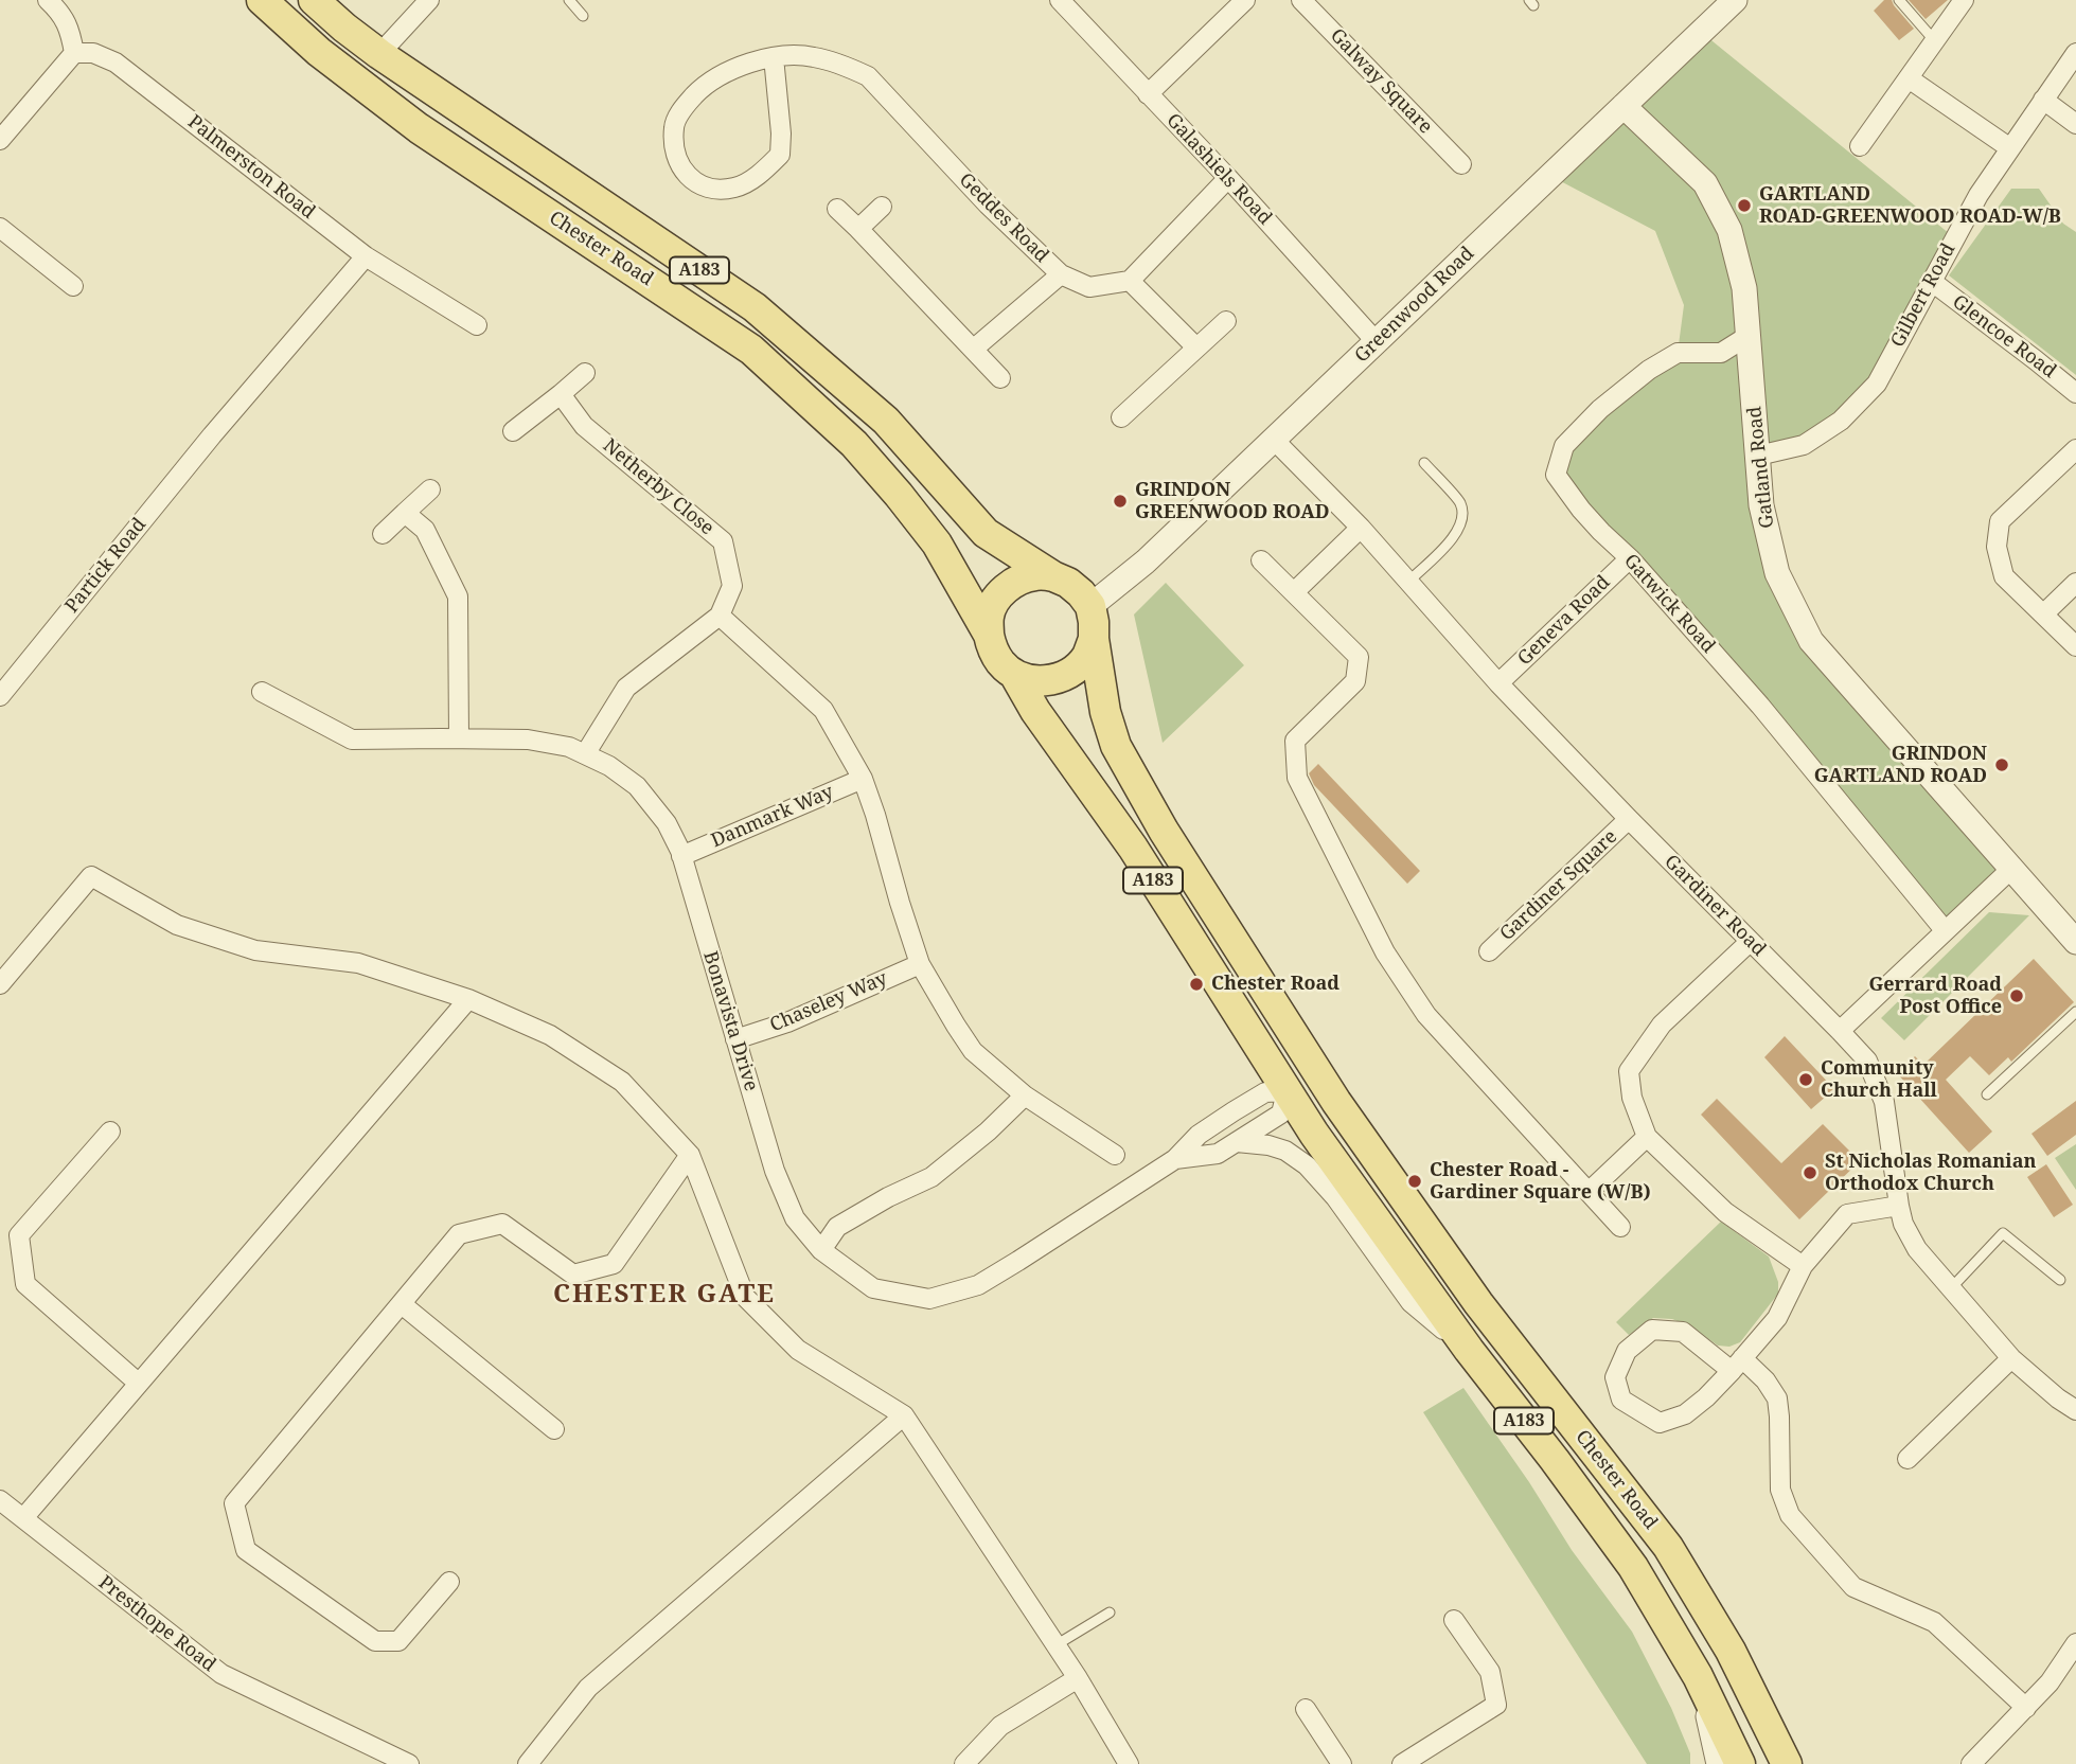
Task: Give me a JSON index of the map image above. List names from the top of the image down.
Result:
{
  "streets": {
    "main road": ["Chester Road", "A183"],
    "street": [
      "Galway Square",
      "Palmerston Road",
      "Galashiels Road",
      "Geddes Road",
      "Gilbert Road",
      "Greenwood Road",
      "Glencoe Road",
      "Gatland Road",
      "Netherby Close",
      "Partick Road",
      "Gatwick Road",
      "Geneva Road",
      "Danmark Way",
      "Gardiner Square",
      "Gardiner Road",
      "Chaseley Way",
      "Bonavista Drive",
      "Presthope Road"
    ]
  },
  "crossings": [
    ["Palmerston Road", "Partick Road"],
    ["Galashiels Road", "Greenwood Road"],
    ["Chester Road", "Greenwood Road"],
    ["Chester Road", "Bonavista Drive"],
    ["Gilbert Road", "Glencoe Road"],
    ["Gilbert Road", "Gatland Road"],
    ["Greenwood Road", "Gatland Road"],
    ["Greenwood Road", "Gardiner Road"],
    ["Gatland Road", "Gatwick Road"],
    ["Gatwick Road", "Geneva Road"],
    ["Geneva Road", "Gardiner Road"],
    ["Danmark Way", "Bonavista Drive"],
    ["Gardiner Square", "Gardiner Road"],
    ["Chaseley Way", "Bonavista Drive"]
  ],
  "districts": ["CHESTER GATE"],
  "places": [
    "GARTLAND ROAD-GREENWOOD ROAD-W/B",
    "GRINDON GREENWOOD ROAD",
    "GRINDON GARTLAND ROAD",
    "Chester Road",
    "Gerrard Road Post Office",
    "Community Church Hall",
    "St Nicholas Romanian Orthodox Church",
    "Chester Road - Gardiner Square (W/B)"
  ]
}
